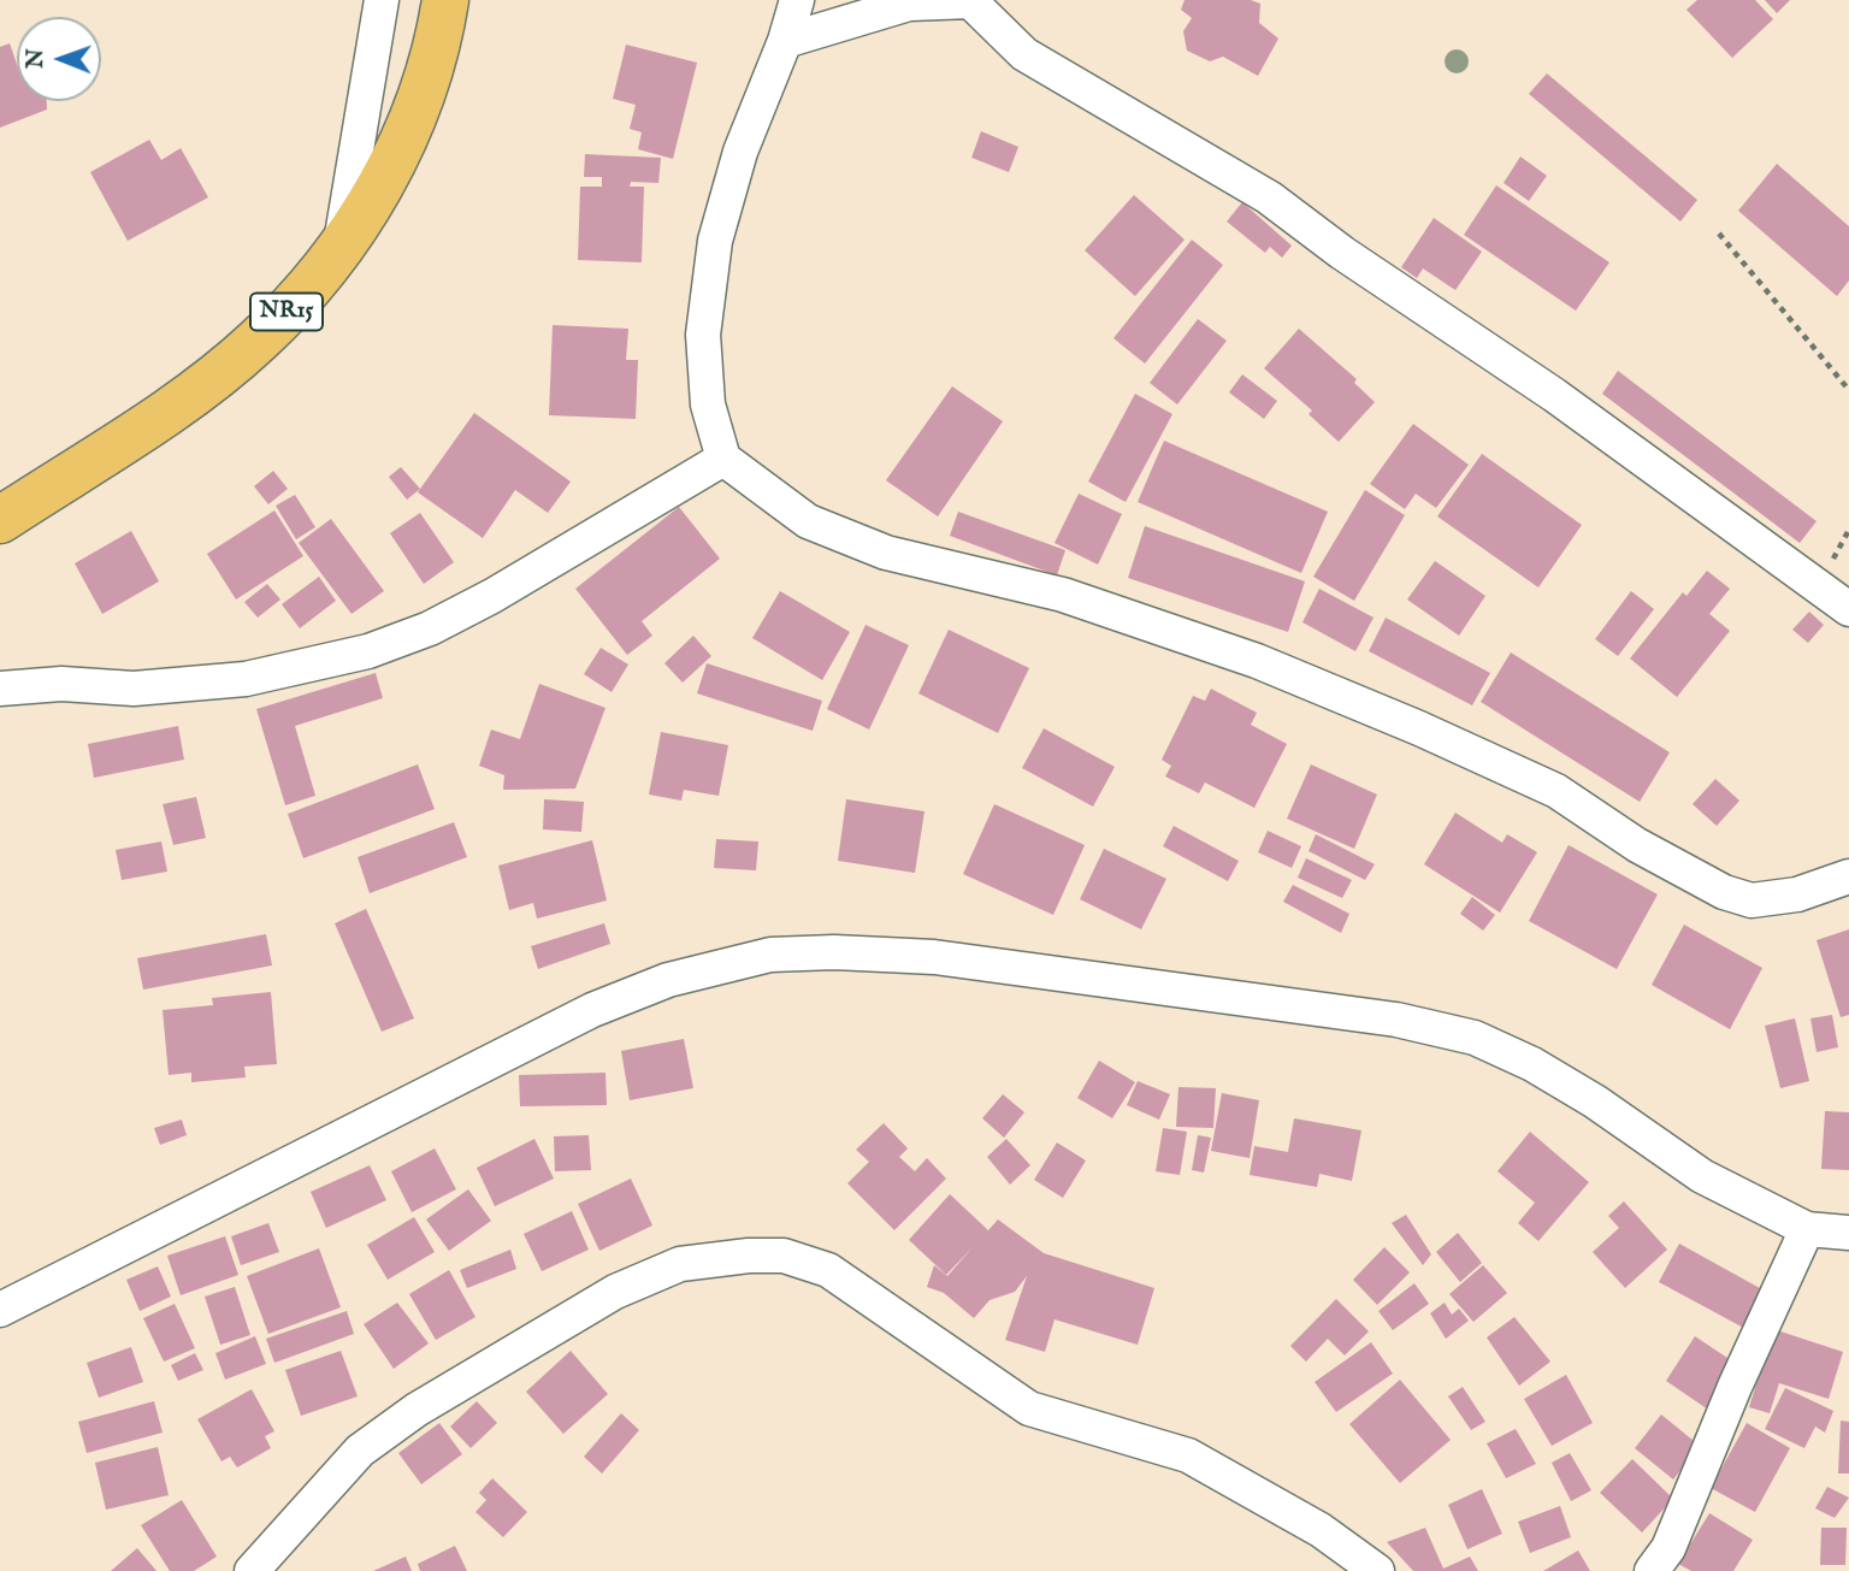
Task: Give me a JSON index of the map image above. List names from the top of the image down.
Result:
{
  "streets": {
    "highway": ["NR15"]
  },
  "north": "left"
}
